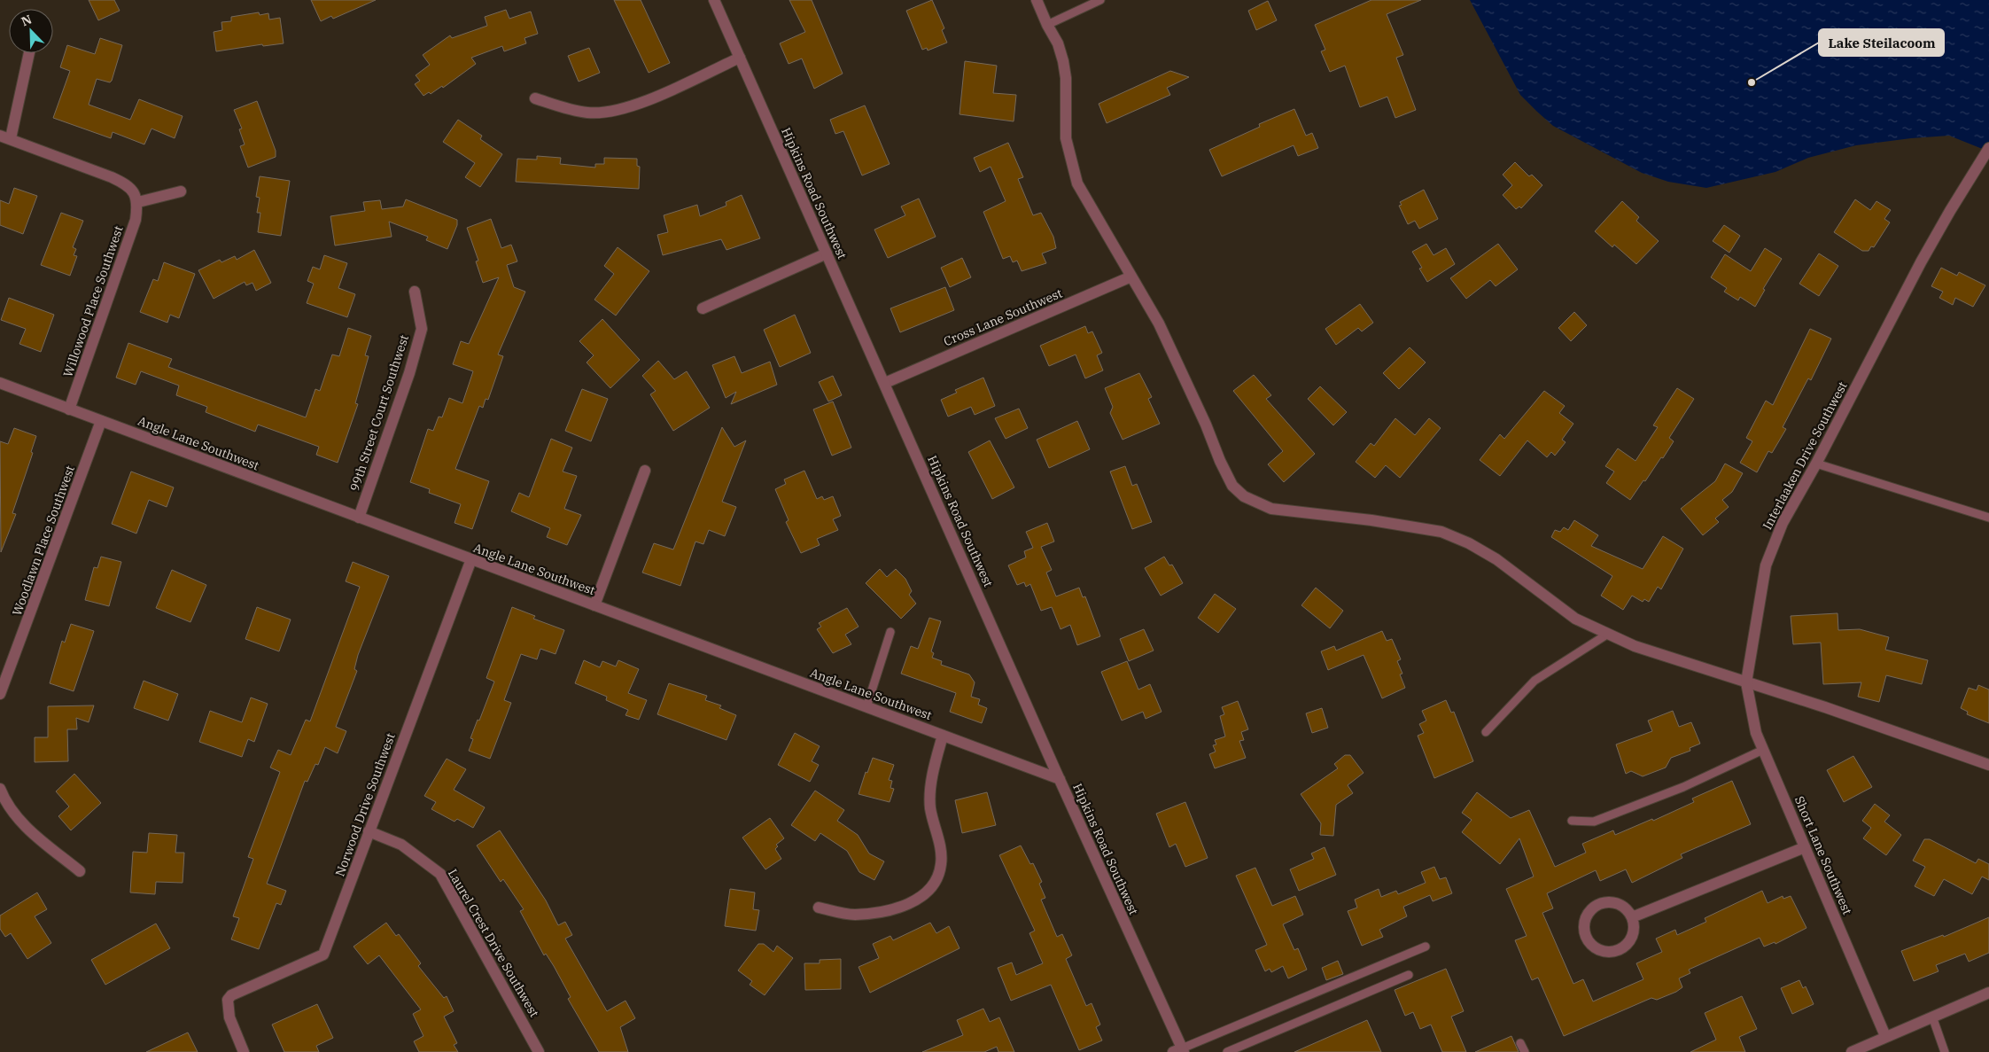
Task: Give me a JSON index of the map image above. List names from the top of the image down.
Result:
{
  "streets": {
    "street": [
      "Hipkins Road Southwest",
      "Willowood Place Southwest",
      "Cross Lane Southwest",
      "99th Street Court Southwest",
      "Angle Lane Southwest",
      "Interlaaken Drive Southwest",
      "Woodlawn Place Southwest",
      "Norwood Drive Southwest",
      "Short Lane Southwest",
      "Laurel Crest Drive Southwest"
    ]
  },
  "crossings": [
    ["Hipkins Road Southwest", "Cross Lane Southwest"],
    ["Hipkins Road Southwest", "Angle Lane Southwest"],
    ["Willowood Place Southwest", "Angle Lane Southwest"],
    ["99th Street Court Southwest", "Angle Lane Southwest"],
    ["Angle Lane Southwest", "Woodlawn Place Southwest"],
    ["Angle Lane Southwest", "Norwood Drive Southwest"],
    ["Interlaaken Drive Southwest", "Short Lane Southwest"],
    ["Norwood Drive Southwest", "Laurel Crest Drive Southwest"]
  ],
  "places": ["Lake Steilacoom"],
  "north": "top left"
}
